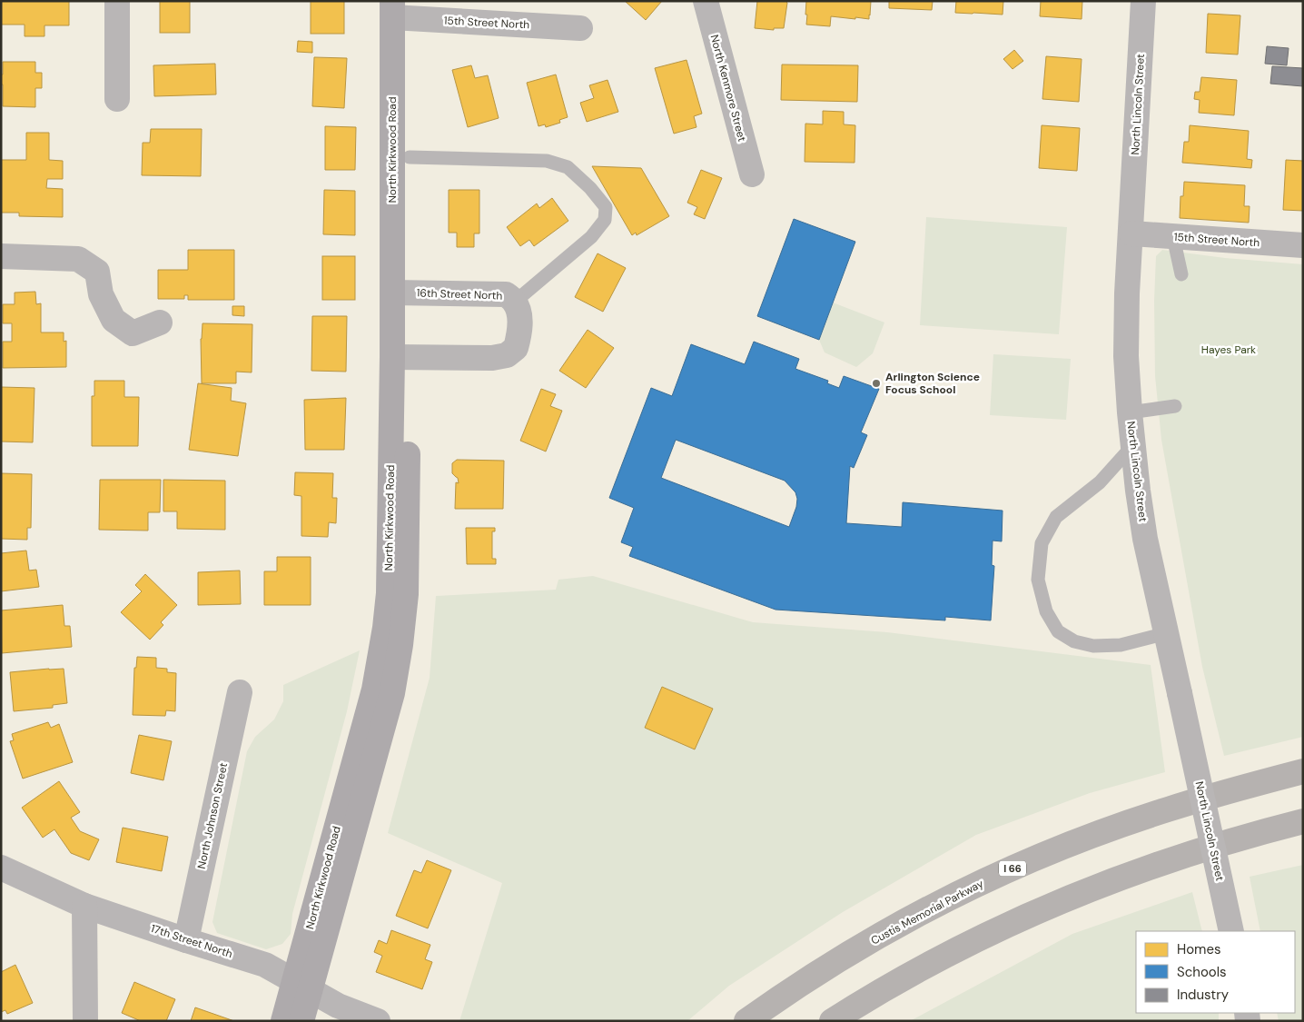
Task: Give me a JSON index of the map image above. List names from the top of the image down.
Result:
{
  "streets": {
    "highway": ["I 66", "Custis Memorial Parkway"],
    "main road": ["North Kirkwood Road"],
    "street": [
      "15th Street North",
      "North Kenmore Street",
      "North Lincoln Street",
      "16th Street North",
      "North Johnson Street",
      "17th Street North"
    ]
  },
  "crossings": [
    ["15th Street North", "North Lincoln Street"],
    ["15th Street North", "North Kirkwood Road"],
    ["North Kirkwood Road", "16th Street North"],
    ["North Kirkwood Road", "17th Street North"],
    ["North Johnson Street", "17th Street North"]
  ],
  "parks": ["Hayes Park"],
  "places": ["Arlington Science Focus School"],
  "legend": ["Homes", "Schools", "Industry"]
}
